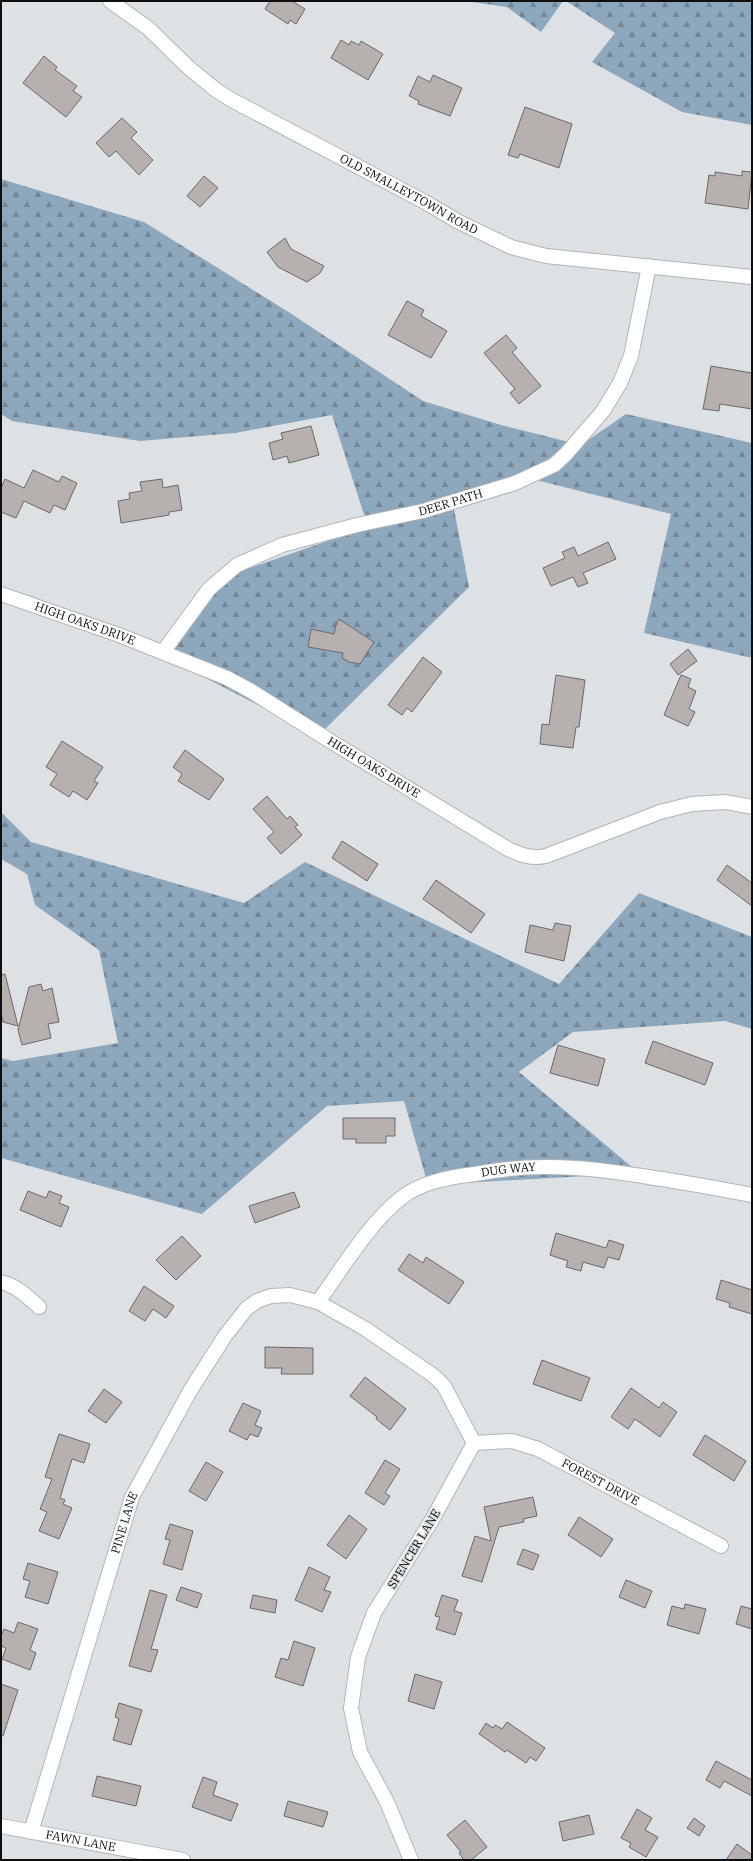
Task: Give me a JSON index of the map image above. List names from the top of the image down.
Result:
{
  "streets": {
    "street": [
      "OLD SMALLEYTOWN ROAD",
      "DEER PATH",
      "HIGH OAKS DRIVE",
      "DUG WAY",
      "FOREST DRIVE",
      "PINE LANE",
      "SPENCER LANE",
      "FAWN LANE"
    ]
  },
  "crossings": [
    ["OLD SMALLEYTOWN ROAD", "DEER PATH"],
    ["DEER PATH", "HIGH OAKS DRIVE"],
    ["DUG WAY", "PINE LANE"],
    ["FOREST DRIVE", "SPENCER LANE"],
    ["PINE LANE", "FAWN LANE"]
  ]
}
